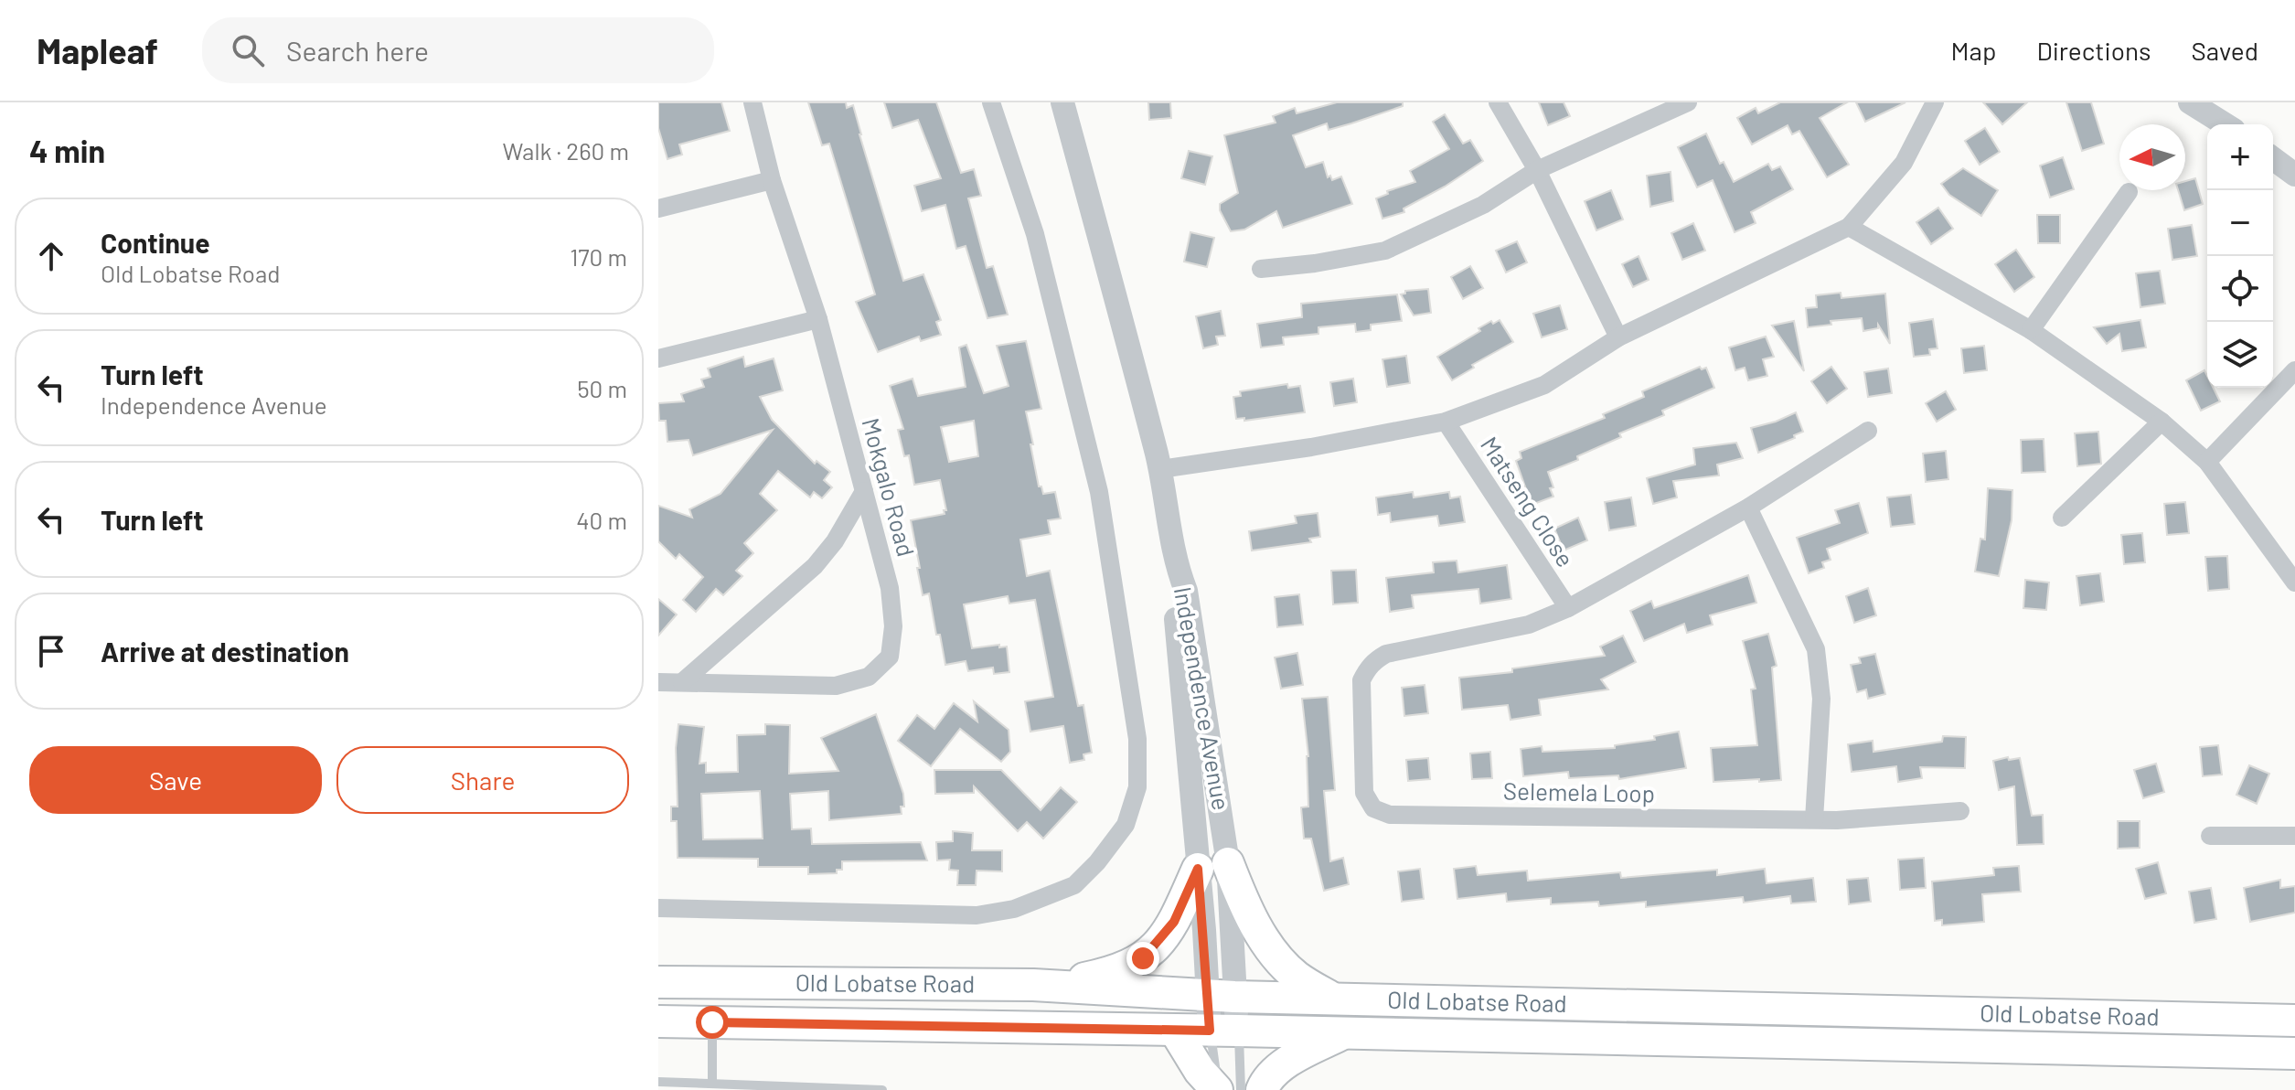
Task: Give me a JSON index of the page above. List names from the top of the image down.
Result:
{
  "streets": {
    "main road": ["Old Lobatse Road"],
    "street": [
      "Mokgalo Road",
      "Matseng Close",
      "Independence Avenue",
      "Selemela Loop"
    ]
  },
  "crossings": [
    ["Matseng Close", "Selemela Loop"],
    ["Independence Avenue", "Old Lobatse Road"]
  ],
  "north": "left",
  "page": {
    "header": "Mapleaf",
    "search": "Search here",
    "nav": ["Map", "Directions", "Saved"],
    "heading": ["4 min", "Walk · 260 m"],
    "map_buttons": ["+", "−"],
    "list": [
      ["Continue", "Old Lobatse Road", "170 m"],
      ["Turn left", "Independence Avenue", "50 m"],
      ["Turn left", "40 m"],
      "Arrive at destination"
    ],
    "buttons": ["Save", "Share"]
  }
}
